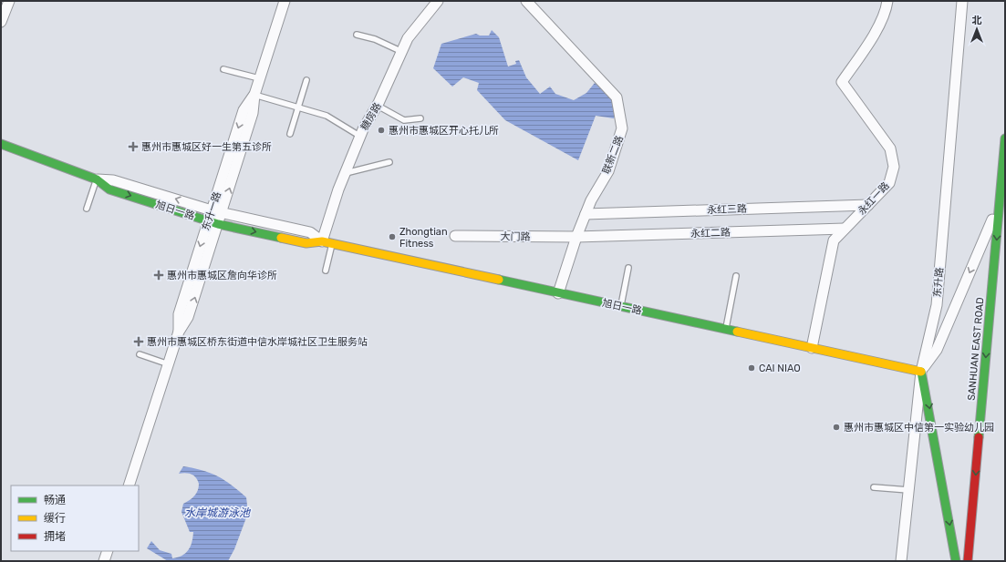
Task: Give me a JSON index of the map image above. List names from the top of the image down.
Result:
{
  "streets": {
    "main road": ["旭日一路", "SANHUAN EAST ROAD"],
    "street": [
      "糖房路",
      "联新二路",
      "永红一路",
      "永红三路",
      "东升一路",
      "永红二路",
      "大门路",
      "东升路"
    ]
  },
  "crossings": [
    ["糖房路", "旭日一路"],
    ["联新二路", "永红三路"],
    ["联新二路", "旭日一路"],
    ["联新二路", "永红二路"],
    ["联新二路", "大门路"],
    ["永红一路", "永红三路"],
    ["永红一路", "旭日一路"],
    ["永红一路", "永红二路"],
    ["旭日一路", "东升一路"],
    ["旭日一路", "东升路"],
    ["永红二路", "大门路"]
  ],
  "water": ["水岸城游泳池"],
  "places": {
    "other": [
      "惠州市惠城区开心托儿所",
      "Zhongtian Fitness",
      "CAI NIAO",
      "惠州市惠城区中信第一实验幼儿园"
    ],
    "health": ["惠州市惠城区好一生第五诊所", "惠州市惠城区詹向华诊所", "惠州市惠城区桥东街道中信水岸城社区卫生服务站"]
  },
  "legend": ["畅通", "缓行", "拥堵"],
  "north": "top"
}
